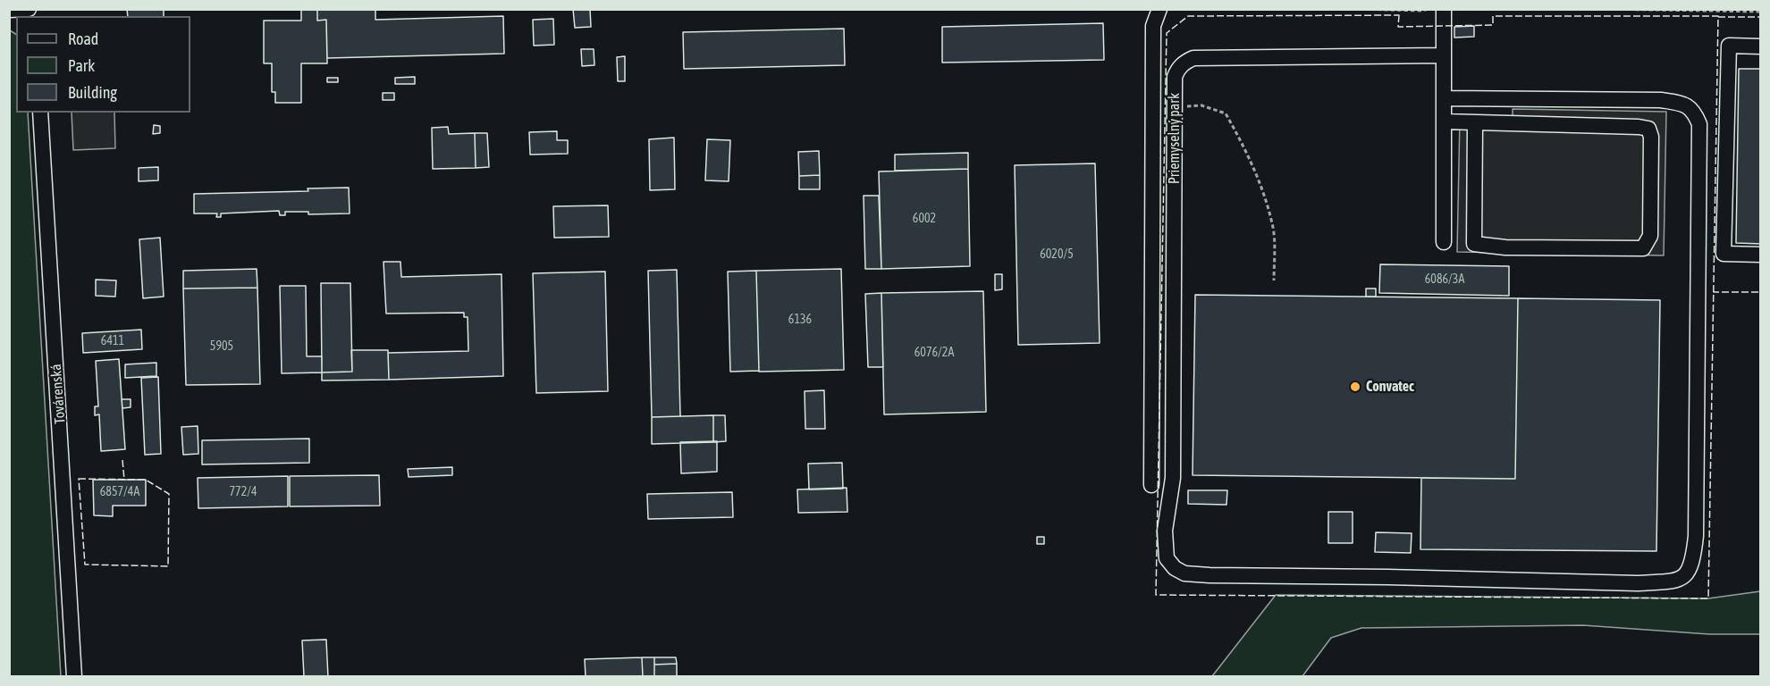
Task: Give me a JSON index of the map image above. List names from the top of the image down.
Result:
{
  "streets": {
    "street": ["Priemyselný park", "Továrenská"]
  },
  "places": ["Convatec"],
  "house_numbers": [
    "6002",
    "6020/5",
    "6086/3A",
    "6136",
    "6411",
    "5905",
    "6076/2A",
    "6857/4A",
    "772/4"
  ],
  "legend": ["Road", "Park", "Building"]
}
